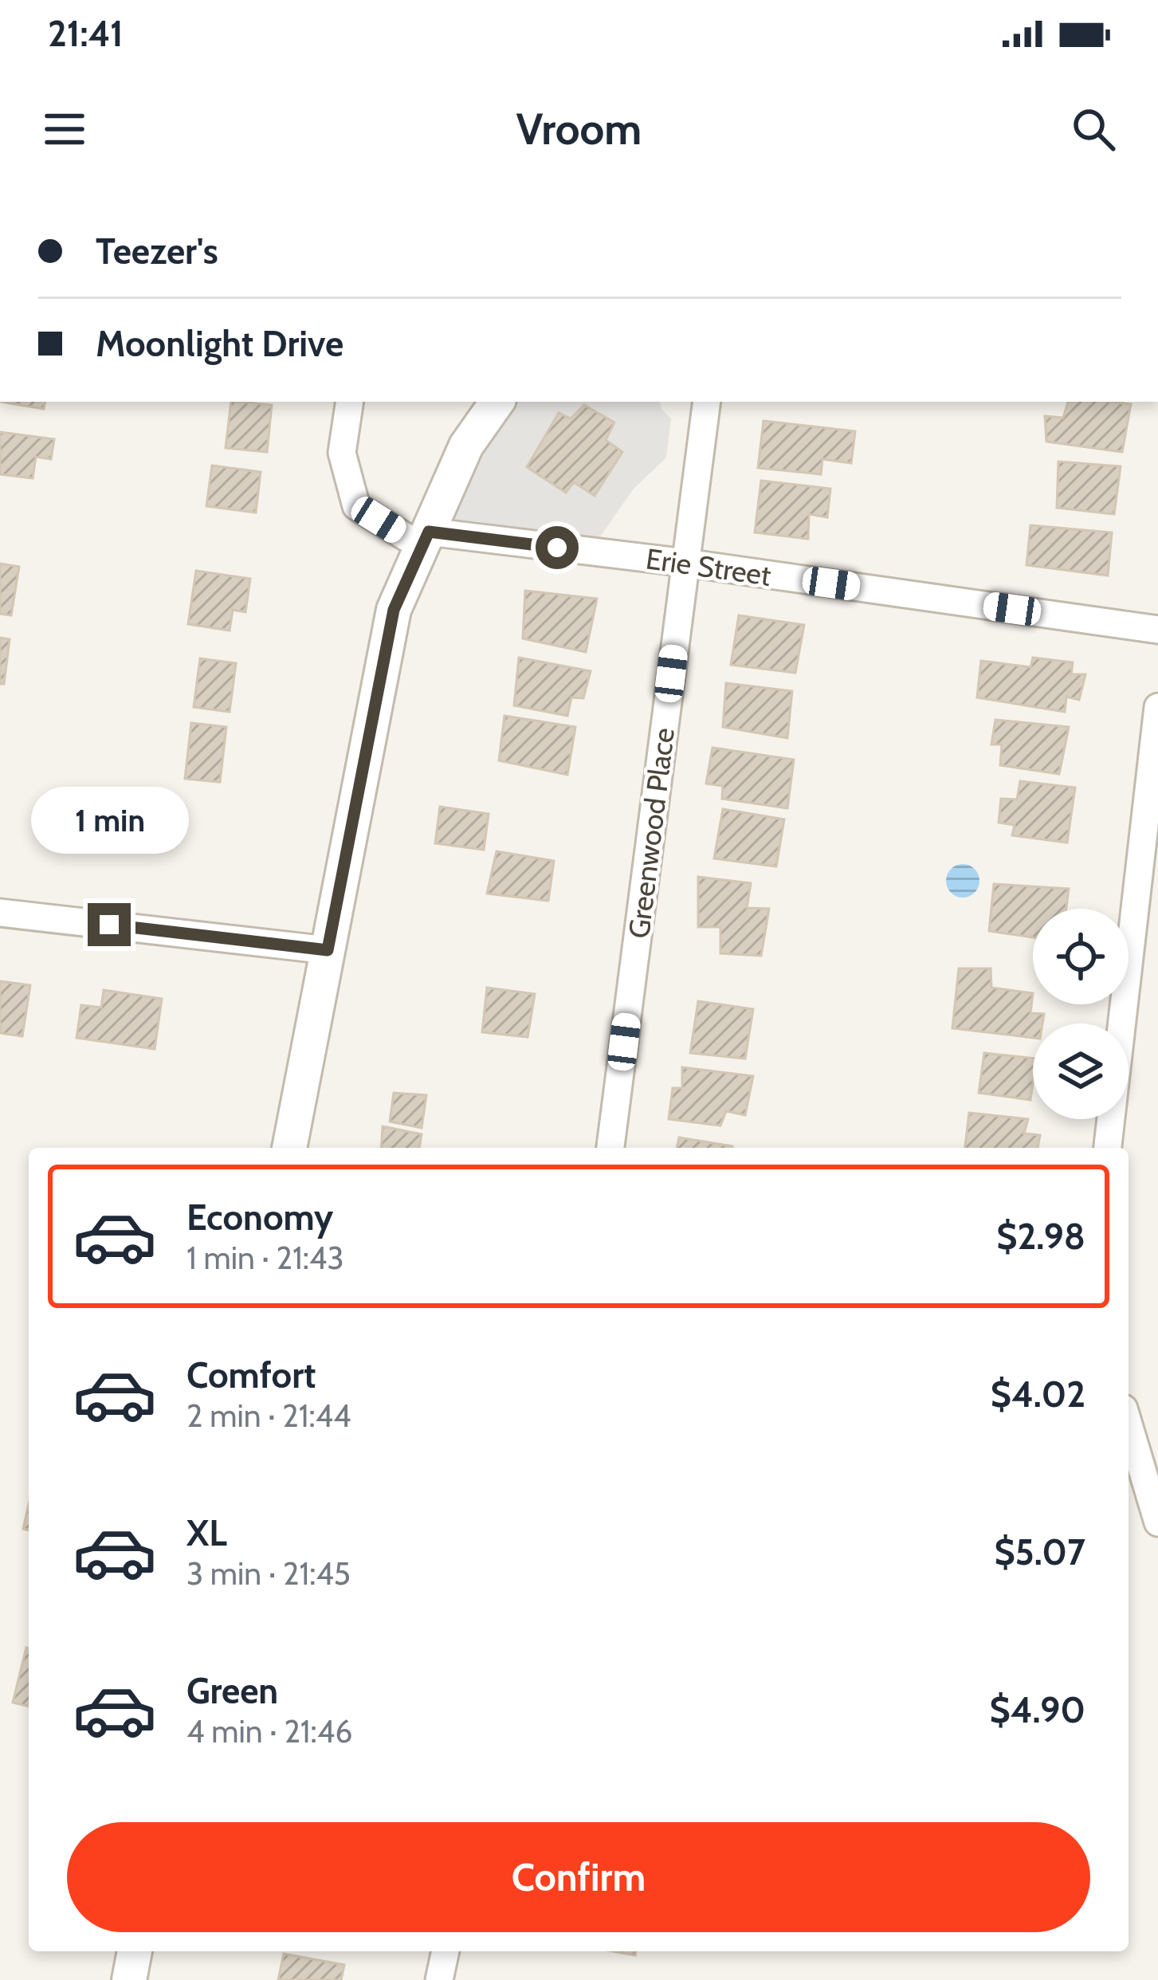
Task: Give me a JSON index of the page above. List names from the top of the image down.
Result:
{
  "streets": {
    "street": ["Erie Street", "Greenwood Place"]
  },
  "crossings": [
    ["Erie Street", "Greenwood Place"]
  ],
  "page": {
    "status": "21:41",
    "header": "Vroom",
    "banner": ["Teezer's", "Moonlight Drive"],
    "bubble": "1 min",
    "list": [
      {
        "name": "Economy",
        "note": "1 min · 21:43",
        "value": "$2.98"
      },
      {
        "name": "Comfort",
        "note": "2 min · 21:44",
        "value": "$4.02"
      },
      {
        "name": "XL",
        "note": "3 min · 21:45",
        "value": "$5.07"
      },
      {
        "name": "Green",
        "note": "4 min · 21:46",
        "value": "$4.90"
      }
    ],
    "buttons": "Confirm"
  }
}
